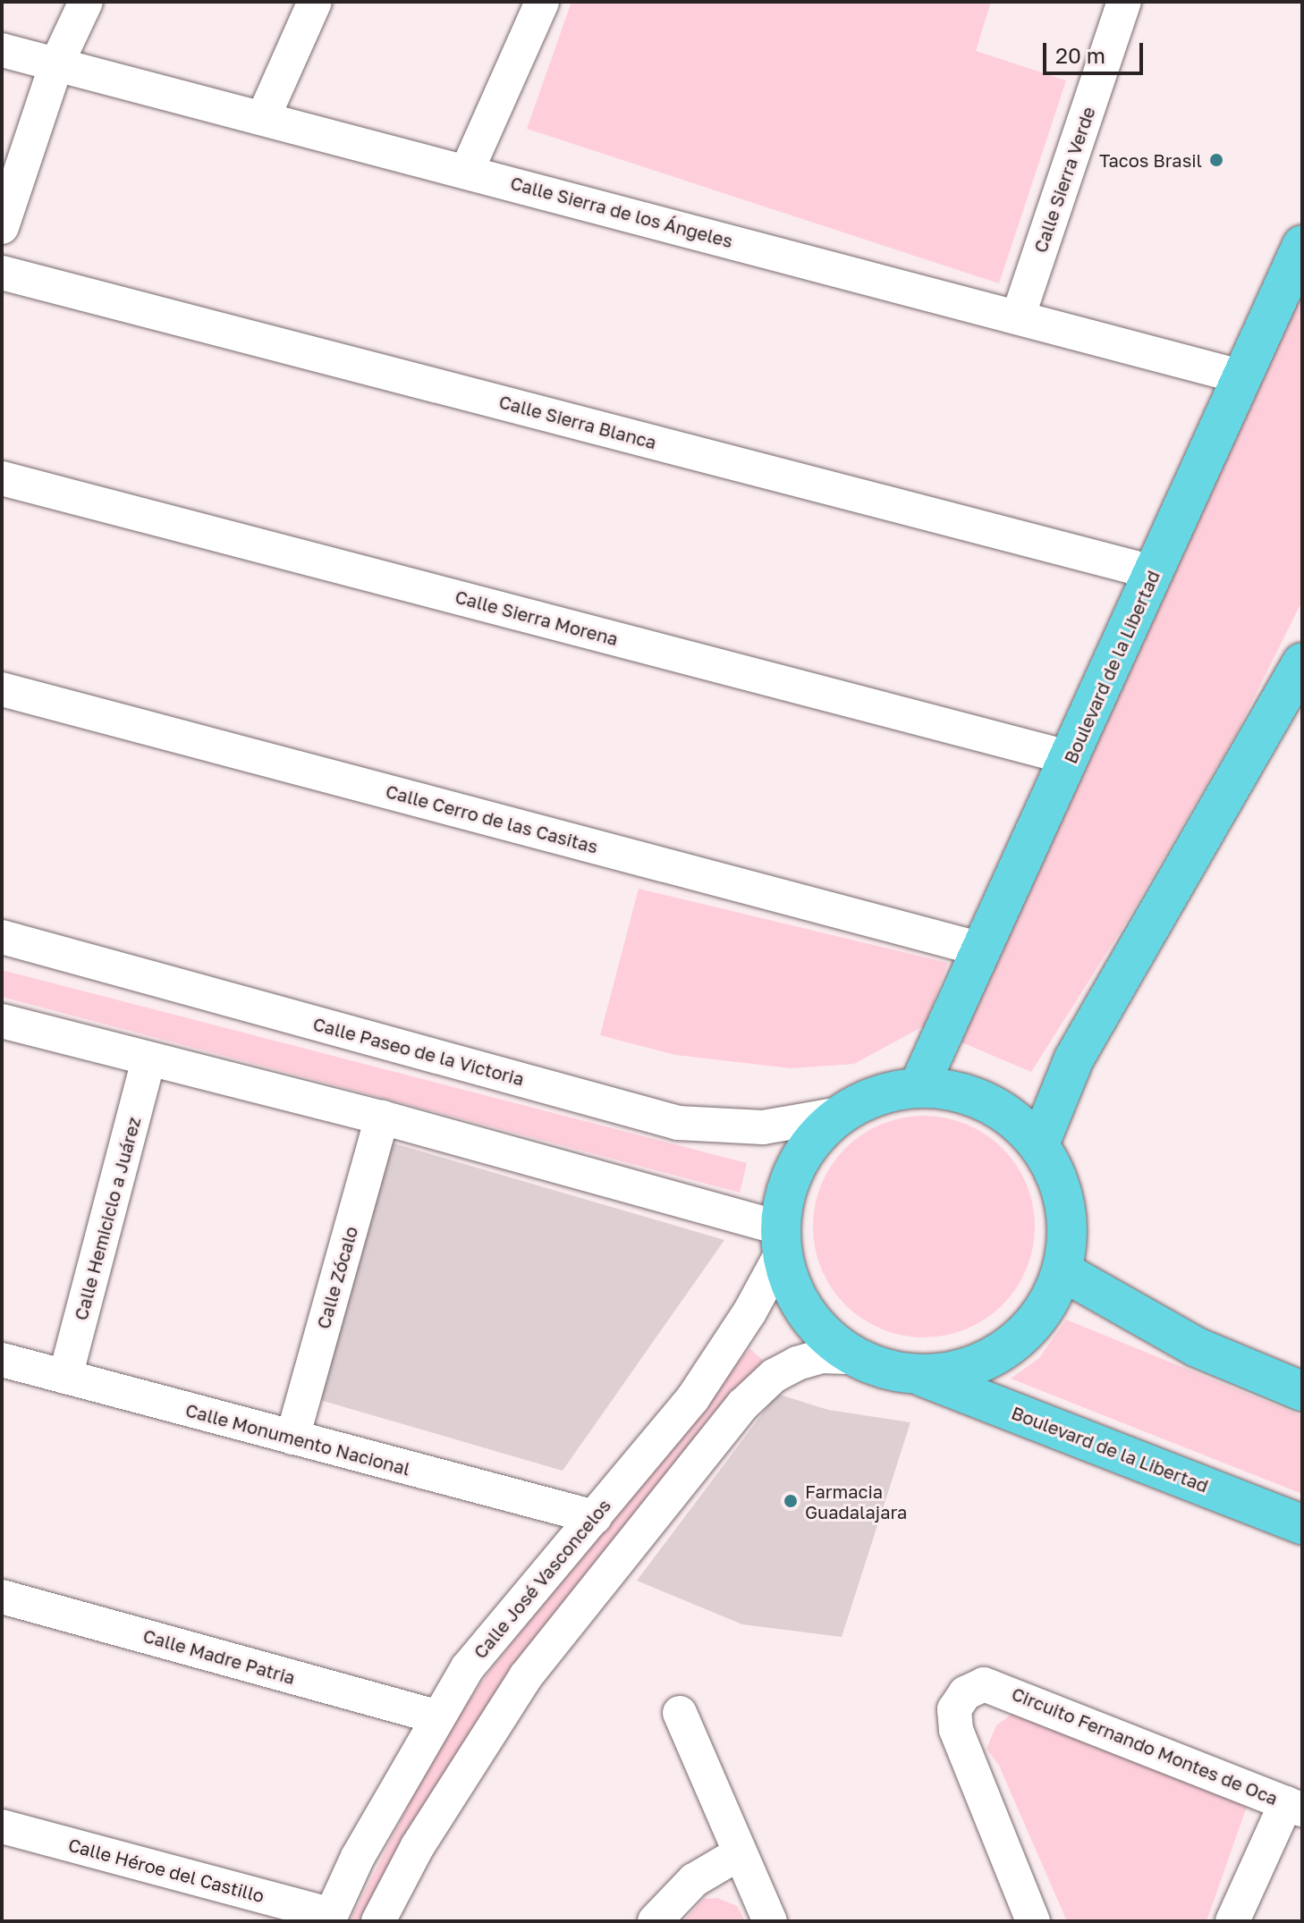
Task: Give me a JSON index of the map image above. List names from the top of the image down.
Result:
{
  "streets": {
    "main road": ["Boulevard de la Libertad"],
    "street": [
      "Calle Sierra Verde",
      "Calle Sierra de los Ángeles",
      "Calle Sierra Blanca",
      "Calle Sierra Morena",
      "Calle Cerro de las Casitas",
      "Calle Paseo de la Victoria",
      "Calle Hemiciclo a Juárez",
      "Calle Zócalo",
      "Calle Monumento Nacional",
      "Calle José Vasconcelos",
      "Calle Madre Patria",
      "Circuito Fernando Montes de Oca",
      "Calle Héroe del Castillo"
    ]
  },
  "crossings": [
    ["Calle Sierra Verde", "Calle Sierra de los Ángeles"],
    ["Calle Sierra de los Ángeles", "Boulevard de la Libertad"],
    ["Calle Sierra Blanca", "Boulevard de la Libertad"],
    ["Calle Sierra Morena", "Boulevard de la Libertad"],
    ["Boulevard de la Libertad", "Calle Cerro de las Casitas"],
    ["Boulevard de la Libertad", "Calle José Vasconcelos"],
    ["Calle Hemiciclo a Juárez", "Calle Monumento Nacional"],
    ["Calle Zócalo", "Calle Monumento Nacional"],
    ["Calle Monumento Nacional", "Calle José Vasconcelos"],
    ["Calle José Vasconcelos", "Calle Madre Patria"],
    ["Calle José Vasconcelos", "Calle Héroe del Castillo"]
  ],
  "places": ["Tacos Brasil", "Farmacia Guadalajara"],
  "scale_bar": "20 m"
}
